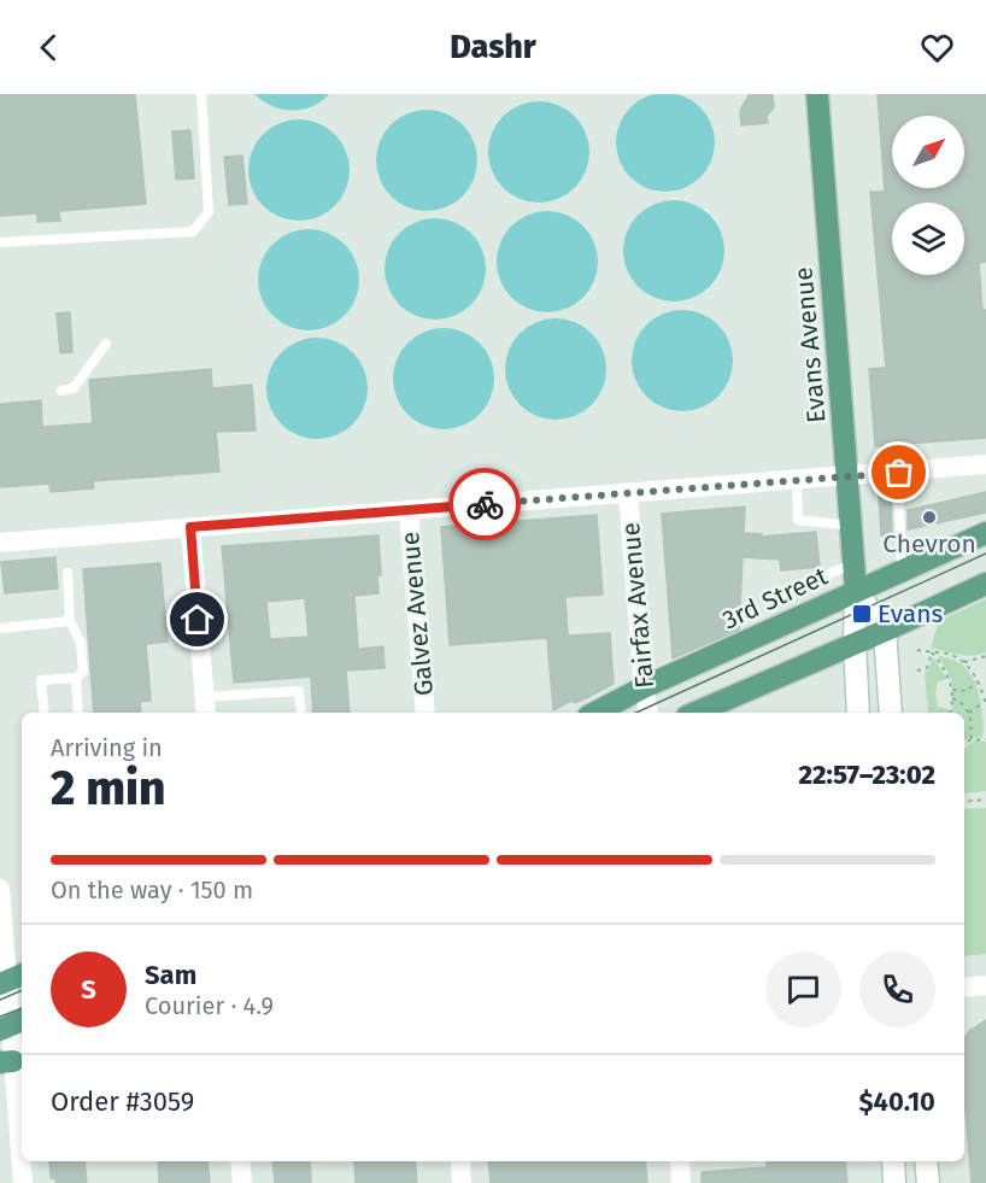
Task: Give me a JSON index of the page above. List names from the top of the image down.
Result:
{
  "streets": {
    "main road": ["Evans Avenue", "3rd Street"],
    "street": ["Fairfax Avenue", "Galvez Avenue"]
  },
  "crossings": [
    ["Evans Avenue", "3rd Street"],
    ["3rd Street", "Fairfax Avenue"]
  ],
  "places": {
    "other": ["Chevron"],
    "transit": ["Evans"]
  },
  "north": "top right",
  "page": {
    "header": "Dashr",
    "heading": ["2 min", "Arriving in", "22:57–23:02"],
    "panel": [
      "Sam",
      "Courier · 4.9",
      "Order #3059",
      "$40.10"
    ],
    "bar": "On the way · 150 m",
    "round": "S"
  }
}
